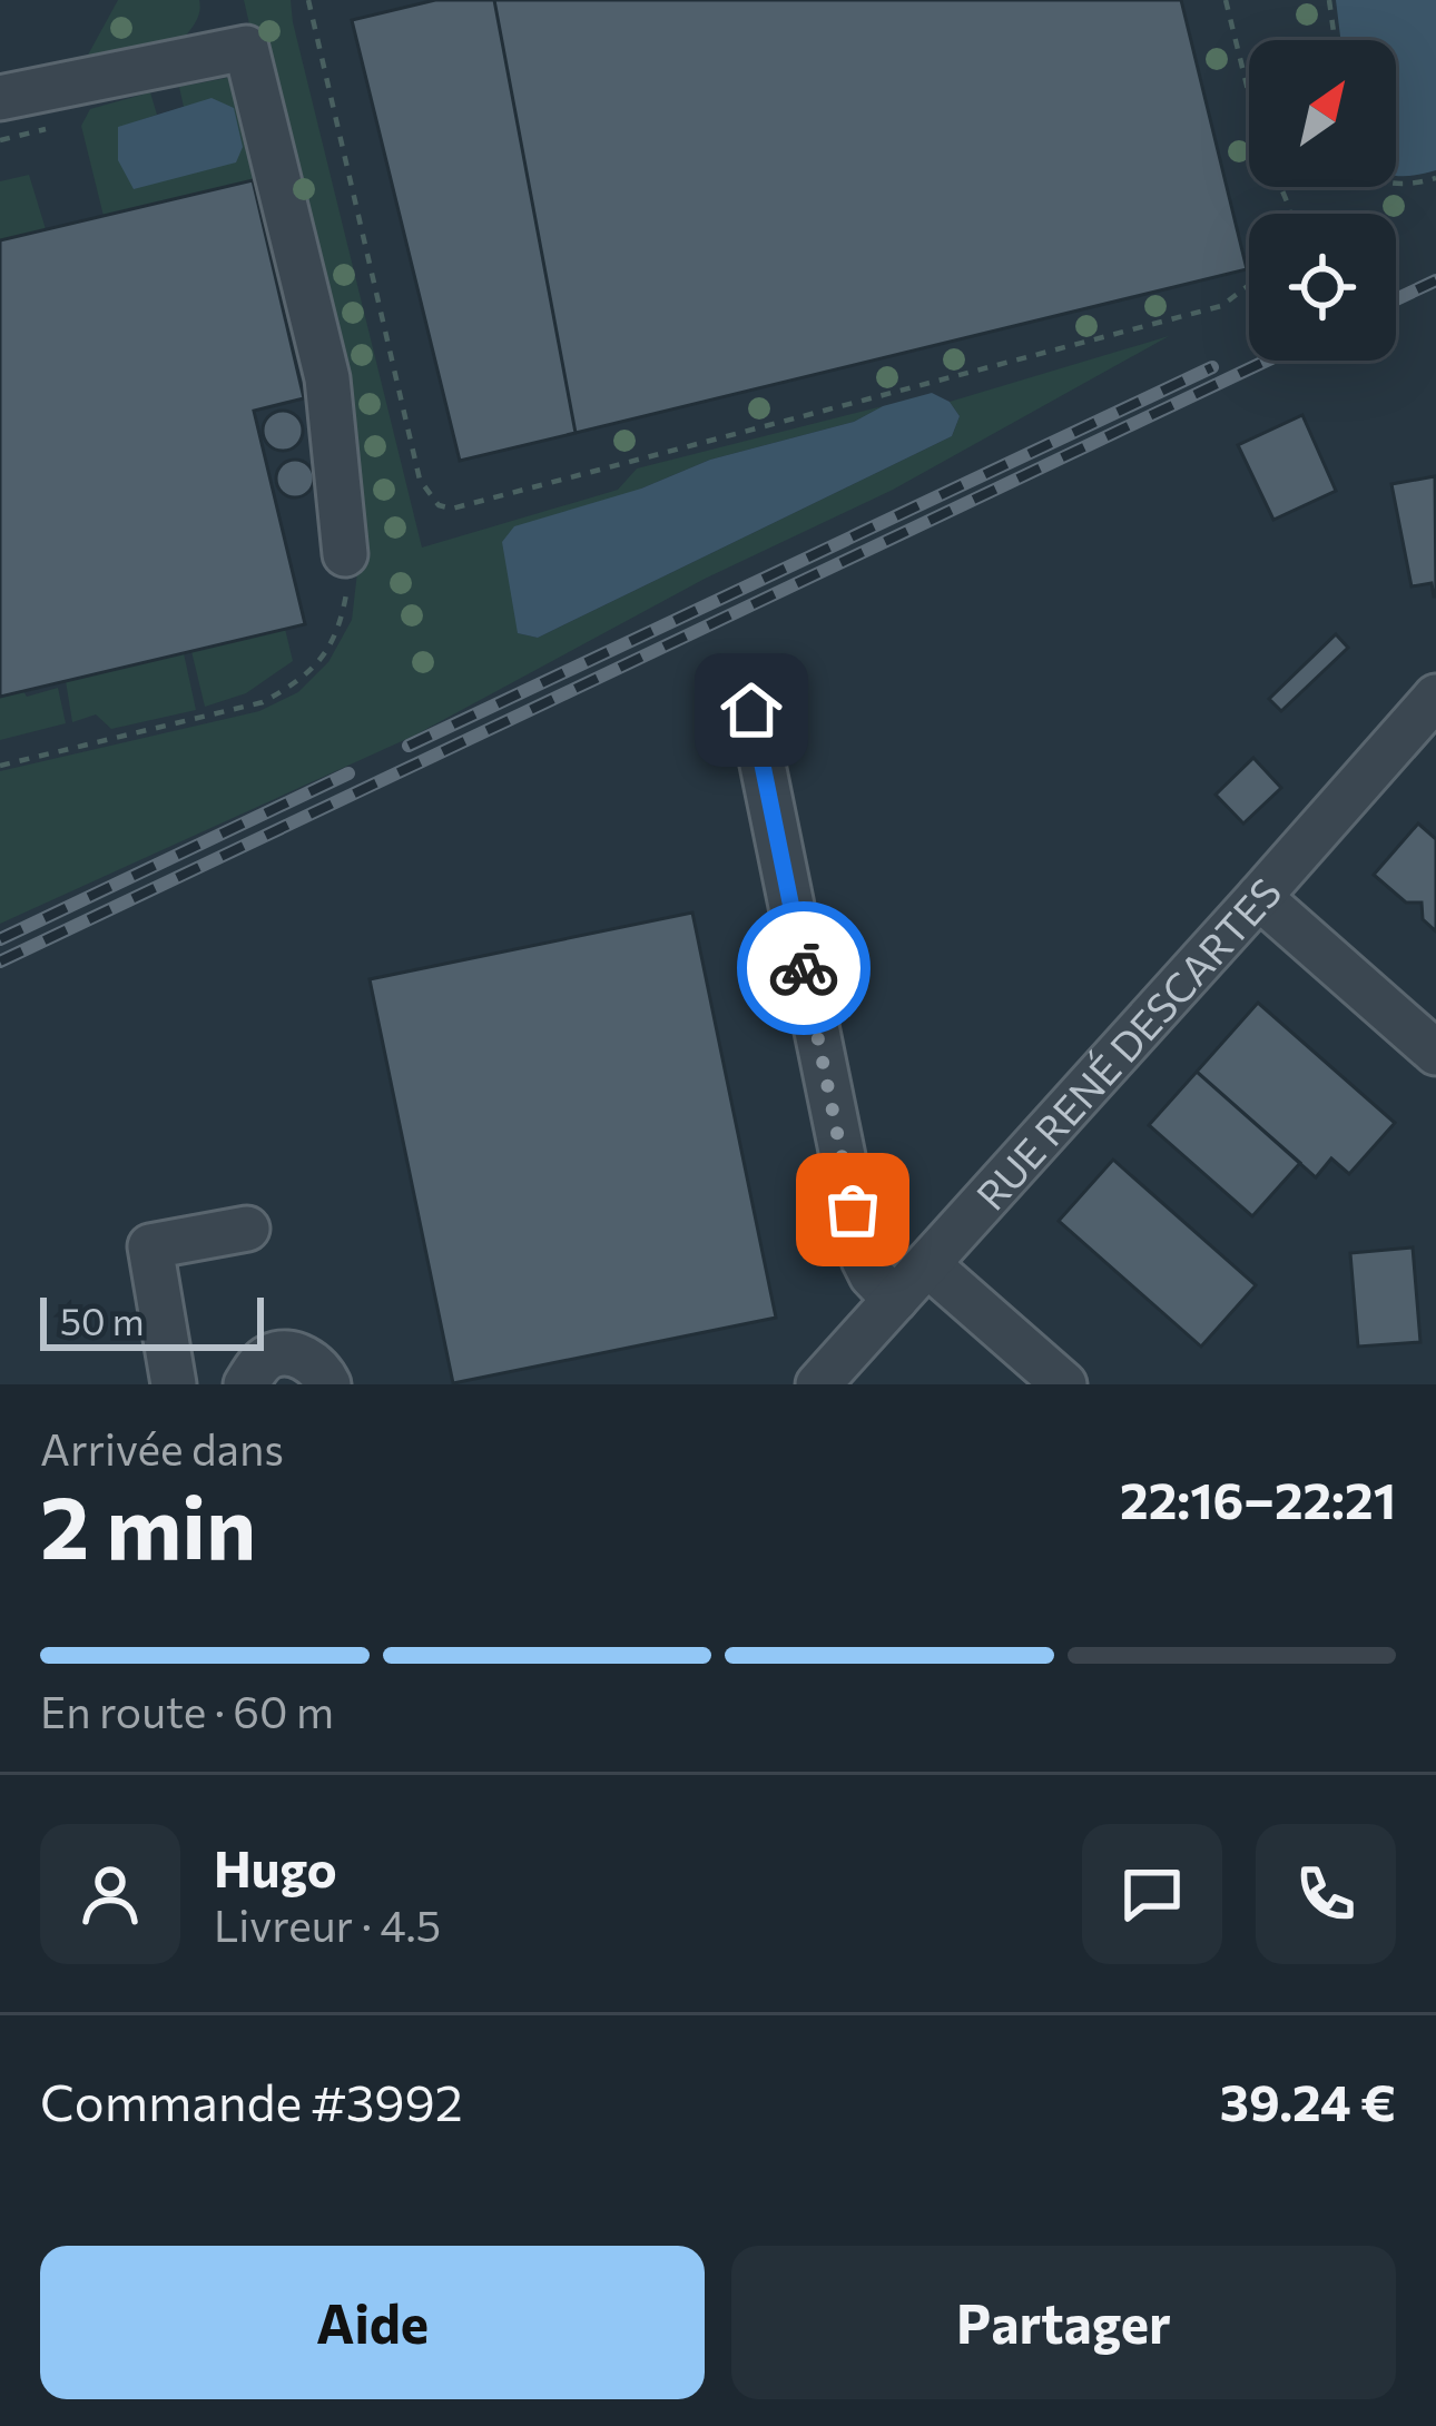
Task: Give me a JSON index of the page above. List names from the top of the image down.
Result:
{
  "streets": {
    "street": ["RUE RENÉ DESCARTES"]
  },
  "scale_bar": "50 m",
  "north": "top right",
  "page": {
    "scale": "50 m",
    "heading": ["2 min", "Arrivée dans", "22:16–22:21"],
    "panel": [
      "Hugo",
      "Livreur · 4.5",
      "Commande #3992",
      "39.24 €"
    ],
    "bar": "En route · 60 m",
    "buttons": ["Aide", "Partager"]
  }
}
